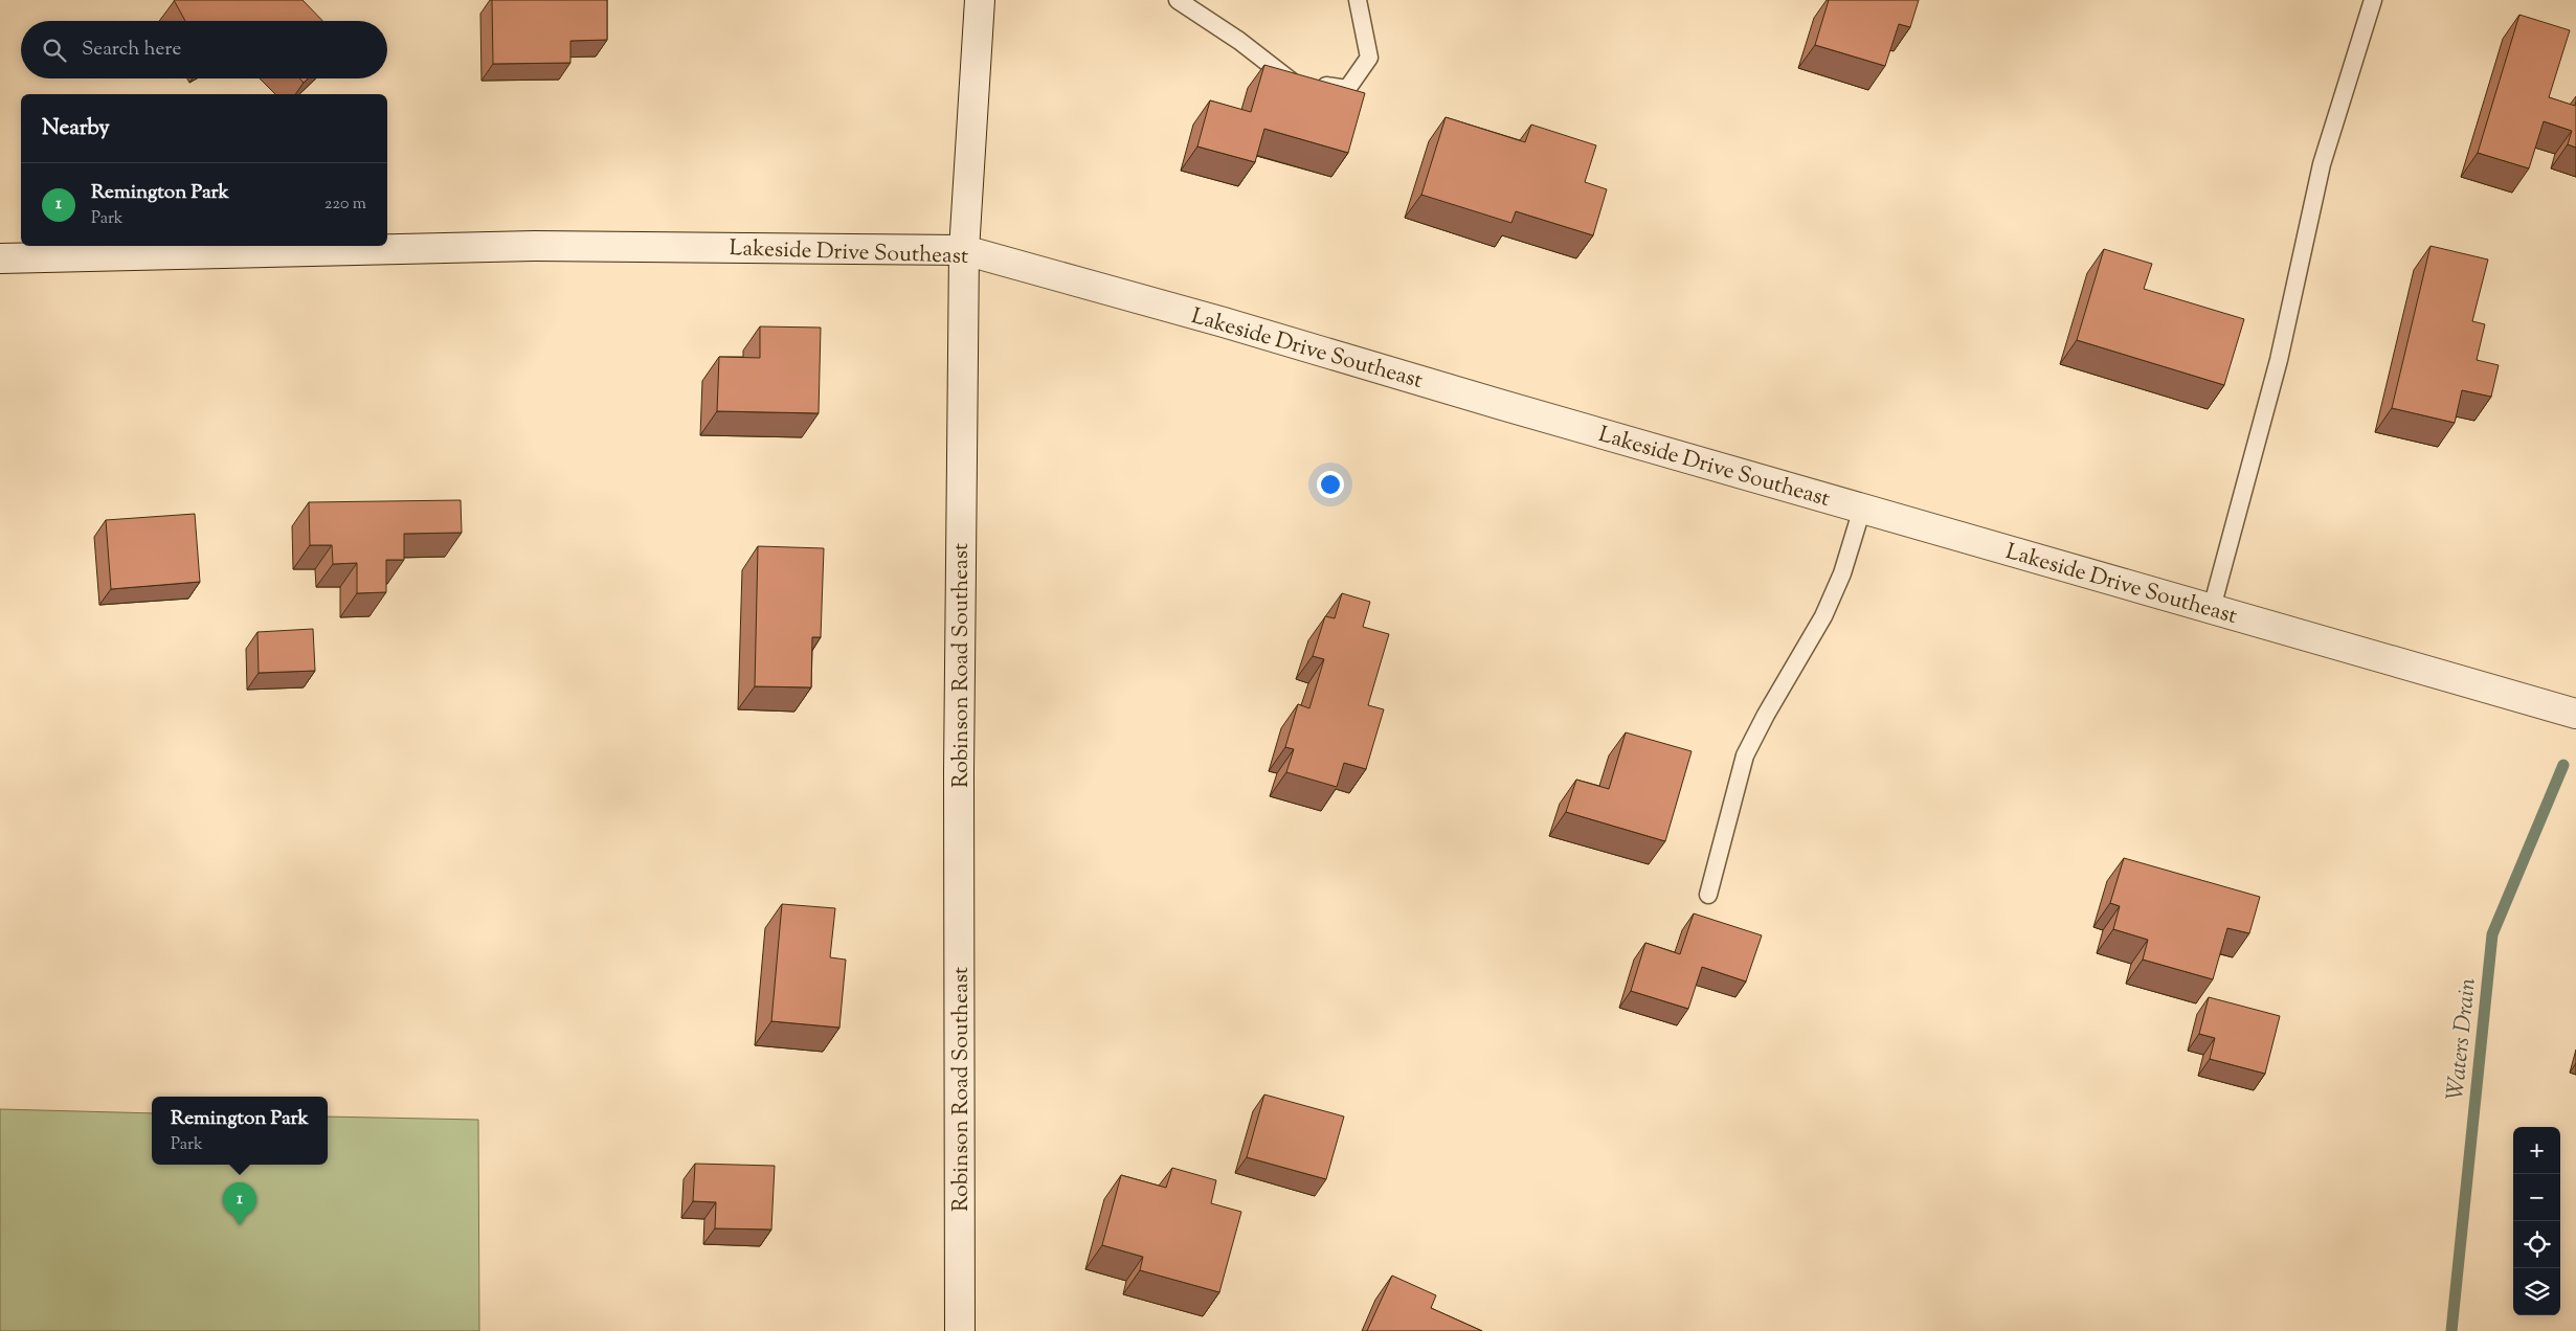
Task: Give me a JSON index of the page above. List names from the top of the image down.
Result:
{
  "streets": {
    "main road": ["Lakeside Drive Southeast", "Robinson Road Southeast"]
  },
  "crossings": [
    ["Lakeside Drive Southeast", "Robinson Road Southeast"]
  ],
  "water": ["Waters Drain"],
  "page": {
    "search": "Search here",
    "heading": "Nearby",
    "list": [
      {
        "mark": "1",
        "name": "Remington Park",
        "note": "Park",
        "value": "220 m"
      }
    ],
    "popup": ["Remington Park", "Park"],
    "map_buttons": ["+", "−"],
    "pins": "1"
  }
}
